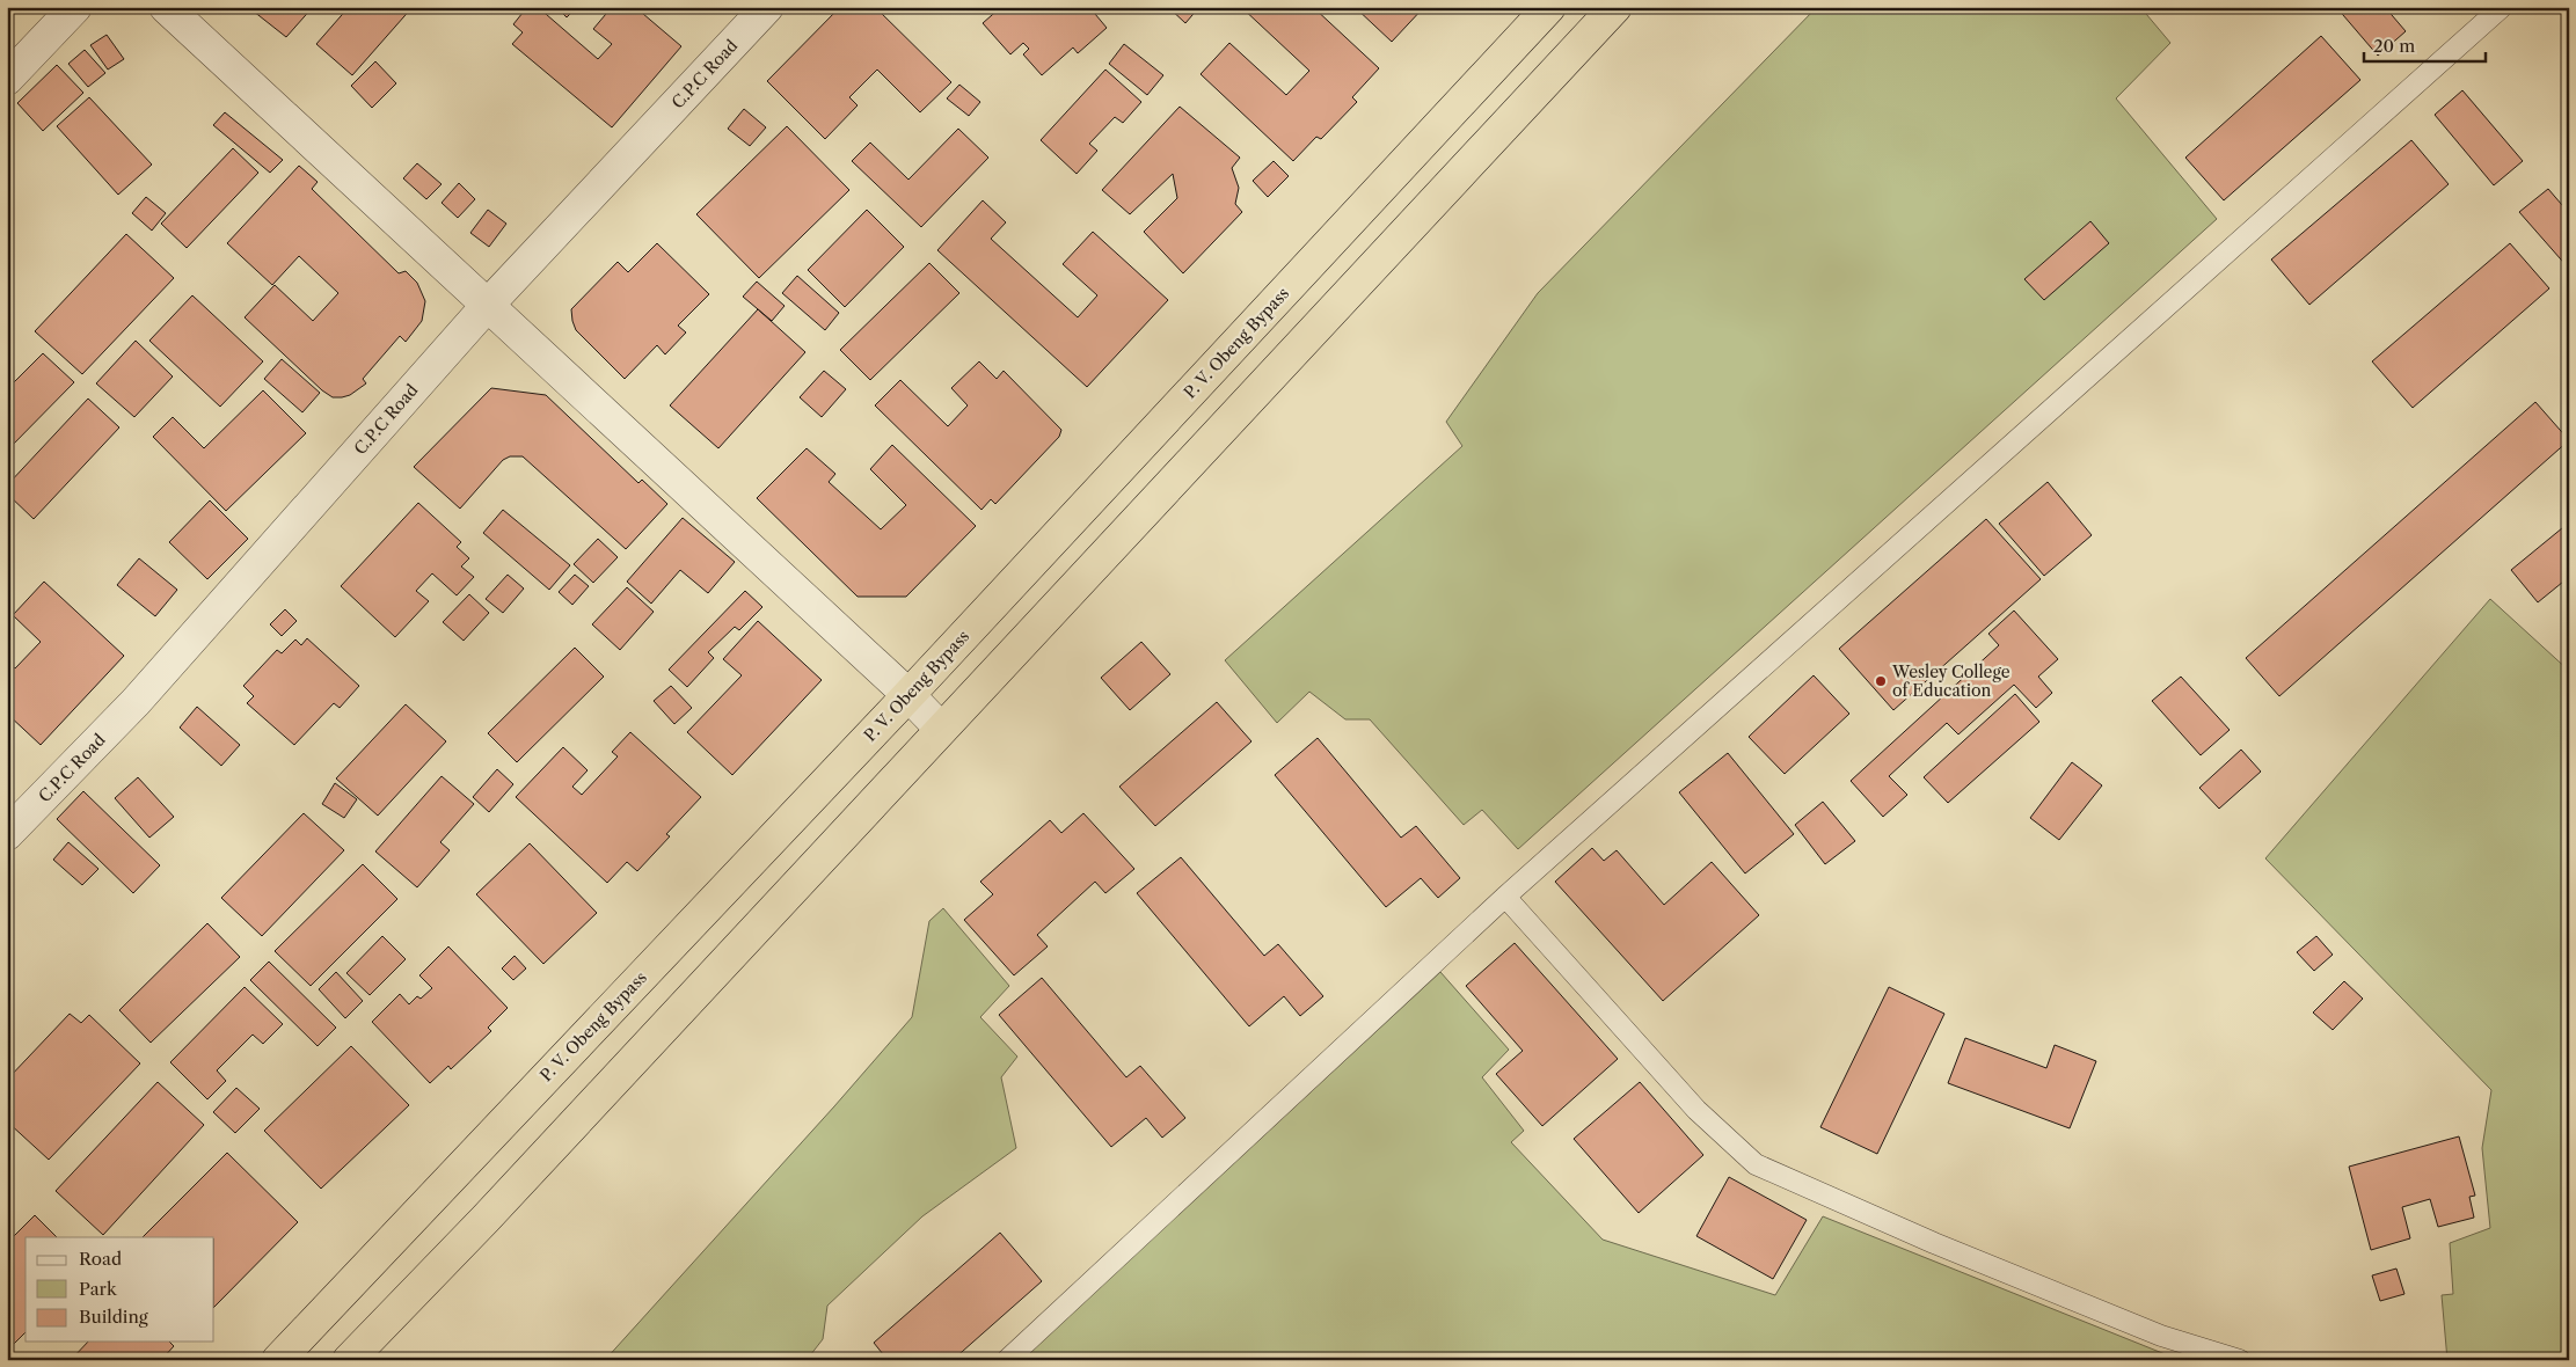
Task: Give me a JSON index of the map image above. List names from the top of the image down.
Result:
{
  "streets": {
    "highway": ["P. V. Obeng Bypass"],
    "street": ["C.P.C Road"]
  },
  "places": ["Wesley College of Education"],
  "legend": ["Road", "Park", "Building"],
  "scale_bar": "20 m"
}
